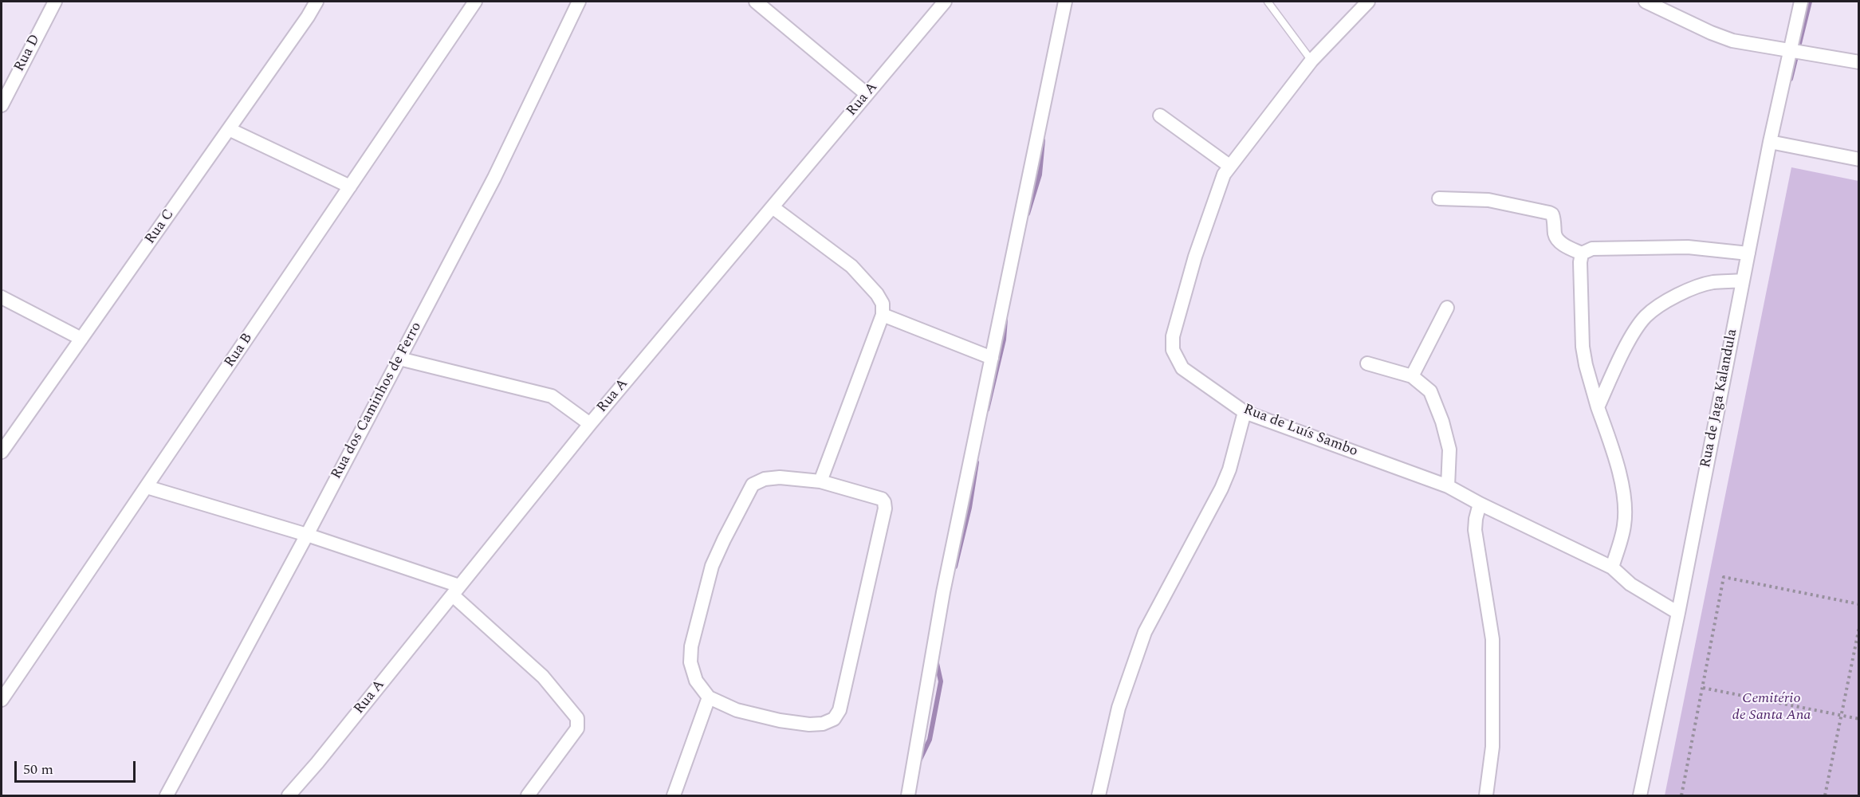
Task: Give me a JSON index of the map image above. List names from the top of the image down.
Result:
{
  "streets": {
    "street": [
      "Rua D",
      "Rua A",
      "Rua C",
      "Rua B",
      "Rua de Jaga Kalandula",
      "Rua dos Caminhos de Ferro",
      "Rua de Luís Sambo"
    ]
  },
  "crossings": [
    ["Rua de Jaga Kalandula", "Rua de Luís Sambo"]
  ],
  "parks": ["Cemitério de Santa Ana"],
  "scale_bar": "50 m"
}
